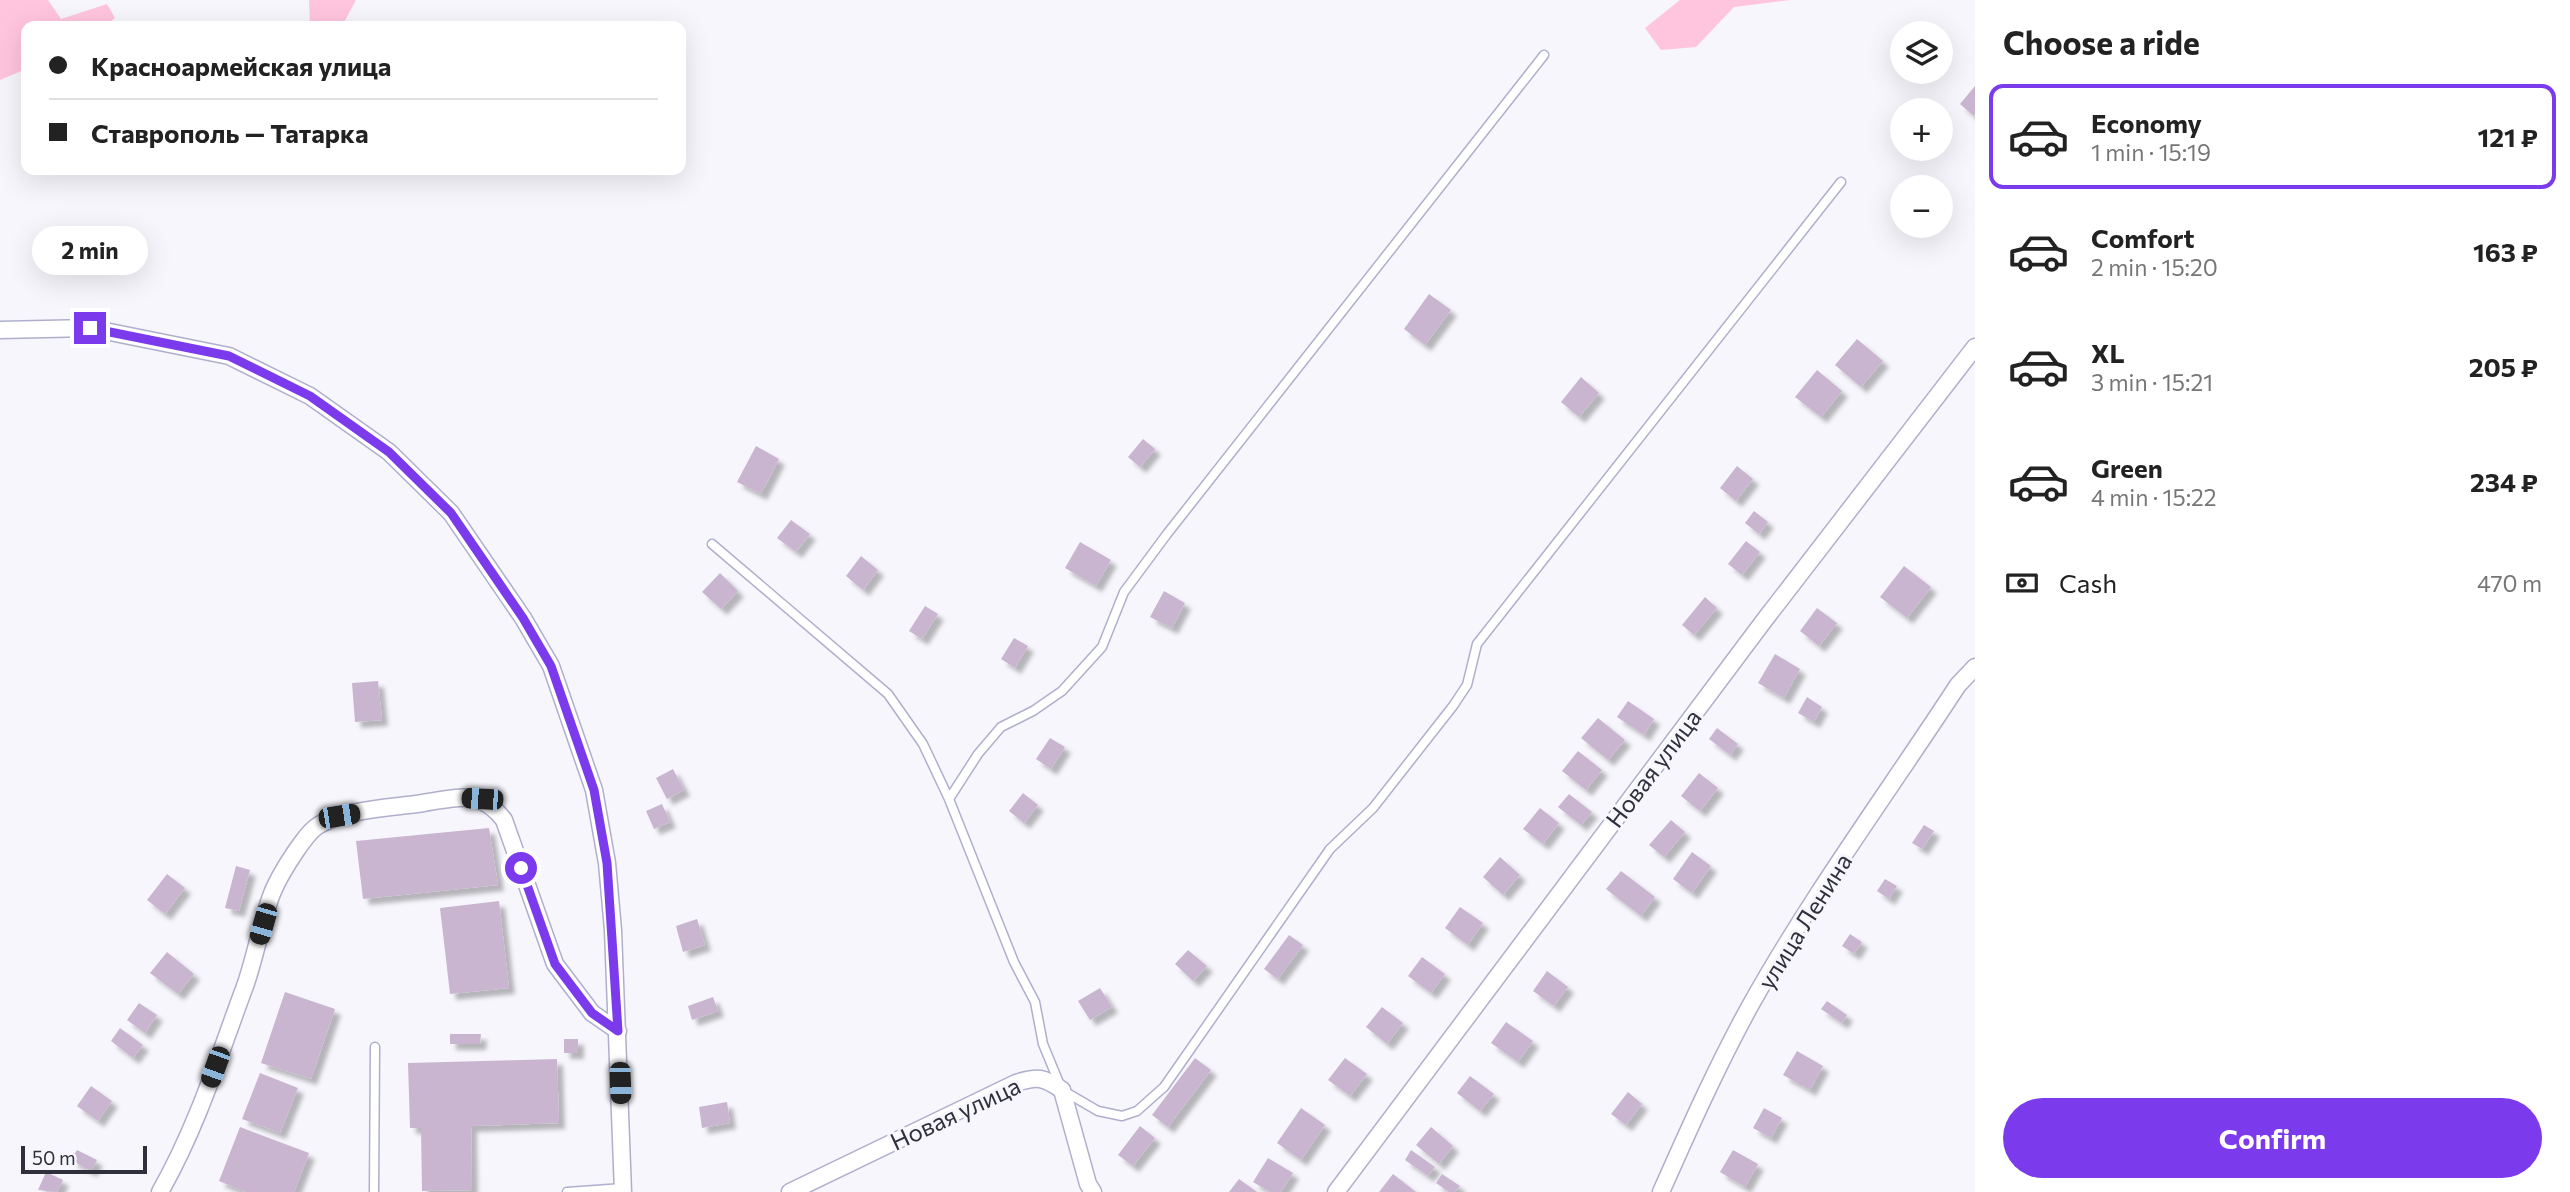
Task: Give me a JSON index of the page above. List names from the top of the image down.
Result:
{
  "streets": {
    "street": ["Новая улица", "улица Ленина"]
  },
  "scale_bar": "50 m",
  "page": {
    "heading": "Choose a ride",
    "map_buttons": ["+", "−"],
    "banner": ["Красноармейская улица", "Ставрополь — Татарка"],
    "list": [
      {
        "name": "Economy",
        "note": "1 min · 15:19",
        "value": "121 ₽"
      },
      {
        "name": "Comfort",
        "note": "2 min · 15:20",
        "value": "163 ₽"
      },
      {
        "name": "XL",
        "note": "3 min · 15:21",
        "value": "205 ₽"
      },
      {
        "name": "Green",
        "note": "4 min · 15:22",
        "value": "234 ₽"
      }
    ],
    "bubble": "2 min",
    "pay": ["Cash", "470 m"],
    "buttons": "Confirm",
    "scale": "50 m"
  }
}
